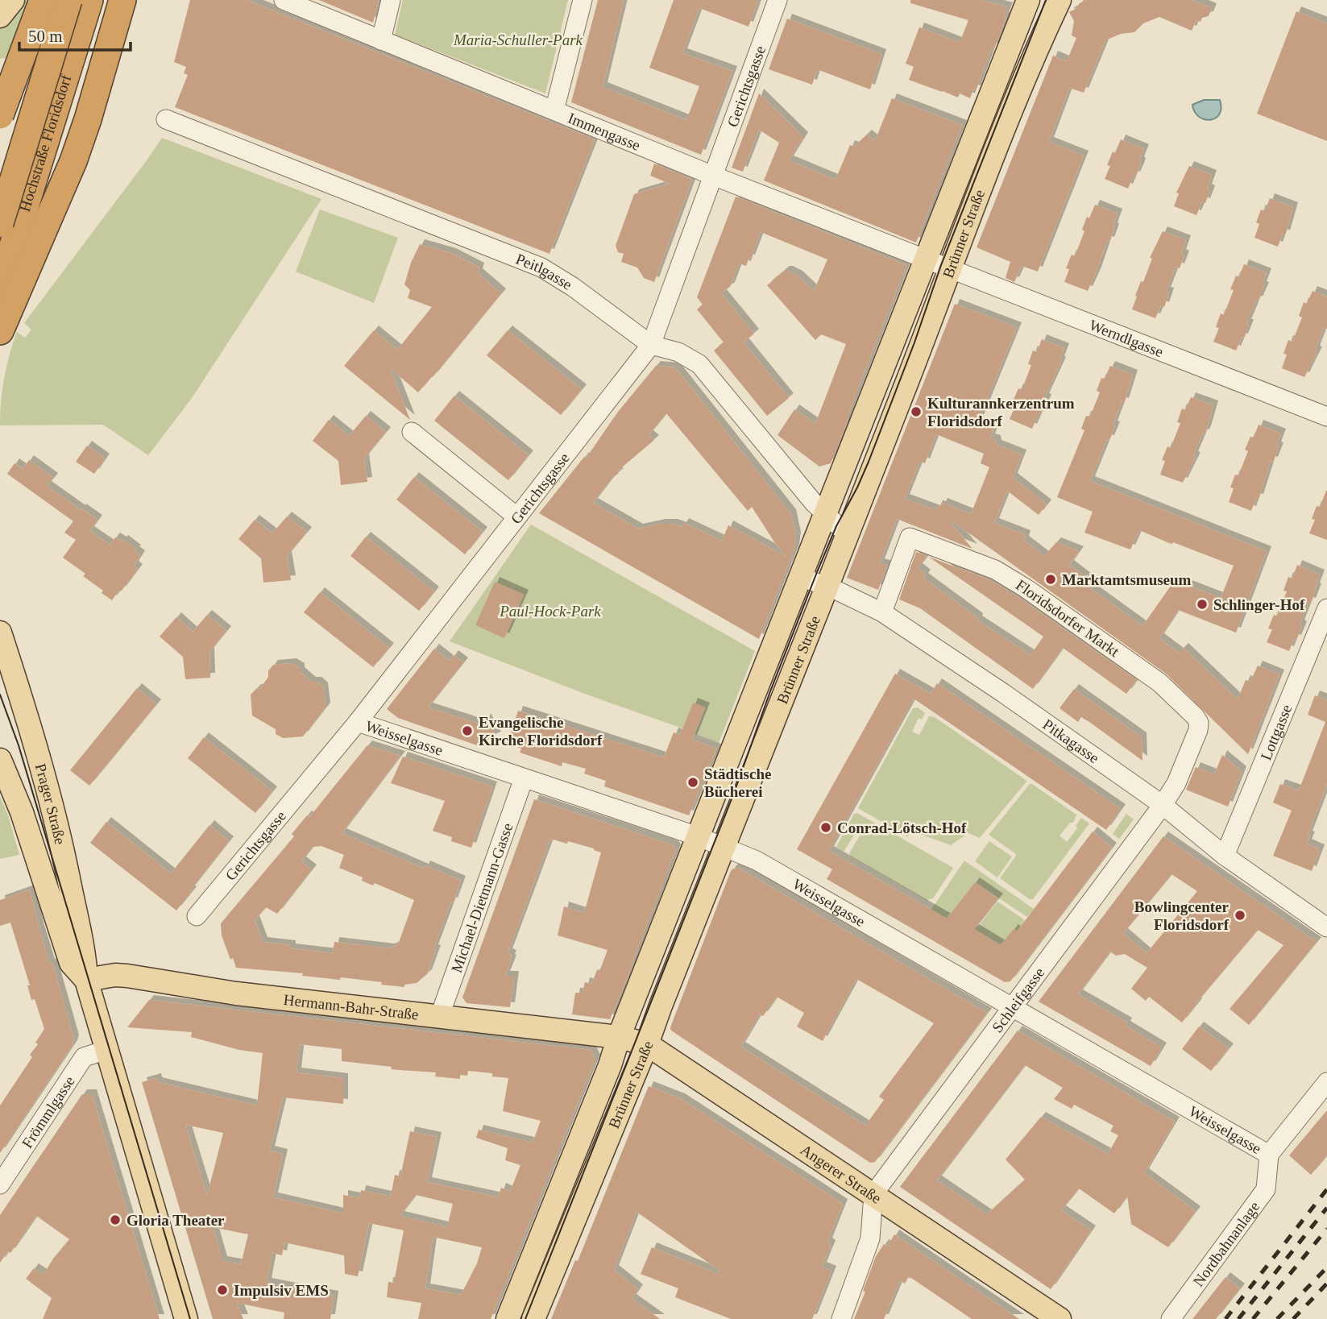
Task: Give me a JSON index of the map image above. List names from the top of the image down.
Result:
{
  "streets": {
    "highway": ["Hochstraße Floridsdorf"],
    "main road": [
      "Brünner Straße",
      "Prager Straße",
      "Hermann-Bahr-Straße",
      "Angerer Straße"
    ],
    "street": [
      "Gerichtsgasse",
      "Immengasse",
      "Peitlgasse",
      "Werndlgasse",
      "Floridsdorfer Markt",
      "Lottgasse",
      "Weisselgasse",
      "Pitkagasse",
      "Michael-Dietmann-Gasse",
      "Schleifgasse",
      "Frömmlgasse",
      "Nordbahnanlage"
    ]
  },
  "crossings": [
    ["Gerichtsgasse", "Immengasse"],
    ["Gerichtsgasse", "Peitlgasse"],
    ["Gerichtsgasse", "Weisselgasse"],
    ["Immengasse", "Brünner Straße"],
    ["Immengasse", "Werndlgasse"],
    ["Brünner Straße", "Peitlgasse"],
    ["Brünner Straße", "Werndlgasse"],
    ["Brünner Straße", "Weisselgasse"],
    ["Brünner Straße", "Pitkagasse"],
    ["Brünner Straße", "Hermann-Bahr-Straße"],
    ["Brünner Straße", "Angerer Straße"],
    ["Floridsdorfer Markt", "Pitkagasse"],
    ["Floridsdorfer Markt", "Schleifgasse"],
    ["Lottgasse", "Pitkagasse"],
    ["Weisselgasse", "Michael-Dietmann-Gasse"],
    ["Weisselgasse", "Schleifgasse"],
    ["Weisselgasse", "Nordbahnanlage"],
    ["Pitkagasse", "Schleifgasse"],
    ["Prager Straße", "Hermann-Bahr-Straße"],
    ["Prager Straße", "Frömmlgasse"],
    ["Michael-Dietmann-Gasse", "Hermann-Bahr-Straße"],
    ["Schleifgasse", "Angerer Straße"],
    ["Hermann-Bahr-Straße", "Angerer Straße"]
  ],
  "parks": ["Maria-Schuller-Park", "Paul-Hock-Park"],
  "places": [
    "Kulturannkerzentrum Floridsdorf",
    "Marktamtsmuseum",
    "Schlinger-Hof",
    "Evangelische Kirche Floridsdorf",
    "Städtische Bücherei",
    "Conrad-Lötsch-Hof",
    "Bowlingcenter Floridsdorf",
    "Gloria Theater",
    "Impulsiv EMS"
  ],
  "scale_bar": "50 m"
}
